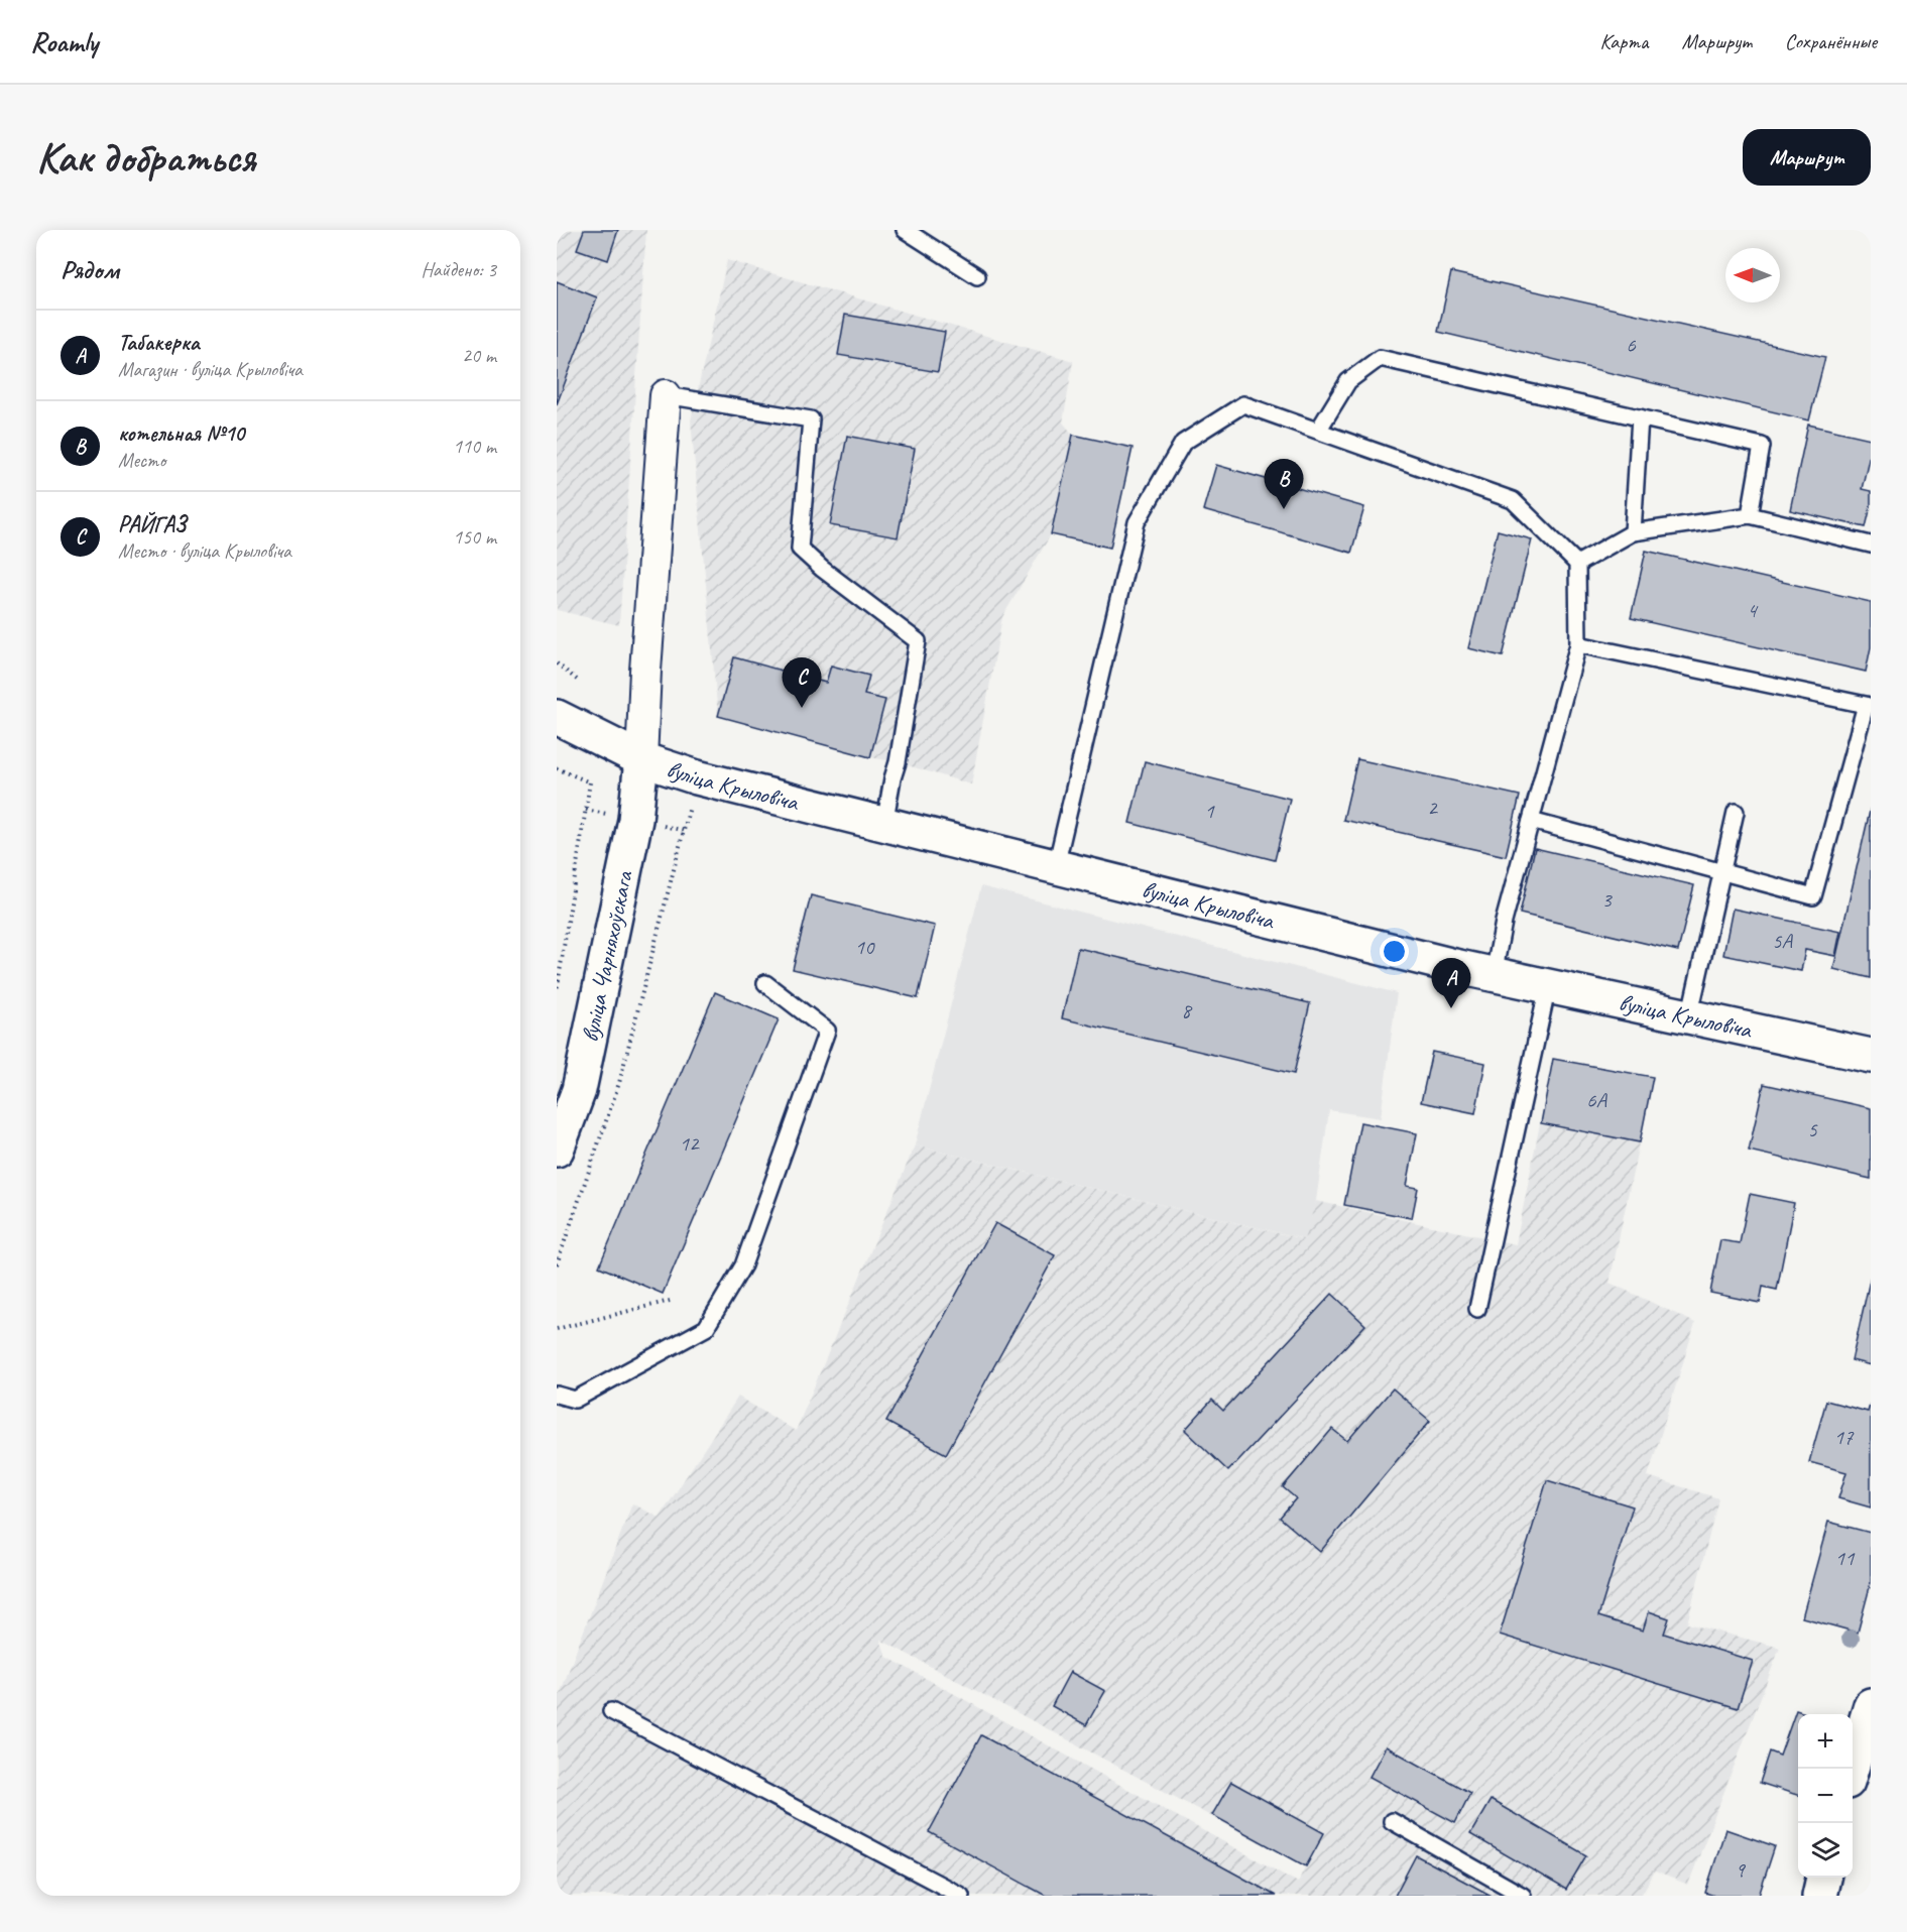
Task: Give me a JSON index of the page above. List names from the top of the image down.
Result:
{
  "streets": {
    "main road": ["вуліца Крыловіча", "вуліца Чарняхоўскага"]
  },
  "crossings": [
    ["вуліца Крыловіча", "вуліца Чарняхоўскага"]
  ],
  "house_numbers": [
    "6",
    "4",
    "2",
    "1",
    "3",
    "5А",
    "10",
    "8",
    "6А",
    "5",
    "12",
    "17",
    "11",
    "9"
  ],
  "north": "left",
  "page": {
    "header": "Roamly",
    "nav": ["Карта", "Маршрут", "Сохранённые"],
    "buttons": "Маршрут",
    "title": "Как добраться",
    "heading": ["Рядом", "Найдено: 3"],
    "list": [
      {
        "mark": "A",
        "name": "Табакерка",
        "note": "Магазин · вуліца Крыловіча",
        "value": "20 m"
      },
      {
        "mark": "B",
        "name": "котельная №10",
        "note": "Место",
        "value": "110 m"
      },
      {
        "mark": "C",
        "name": "РАЙГАЗ",
        "note": "Место · вуліца Крыловіча",
        "value": "150 m"
      }
    ],
    "pins": ["B", "C", "A"],
    "map_buttons": ["+", "−"]
  }
}
